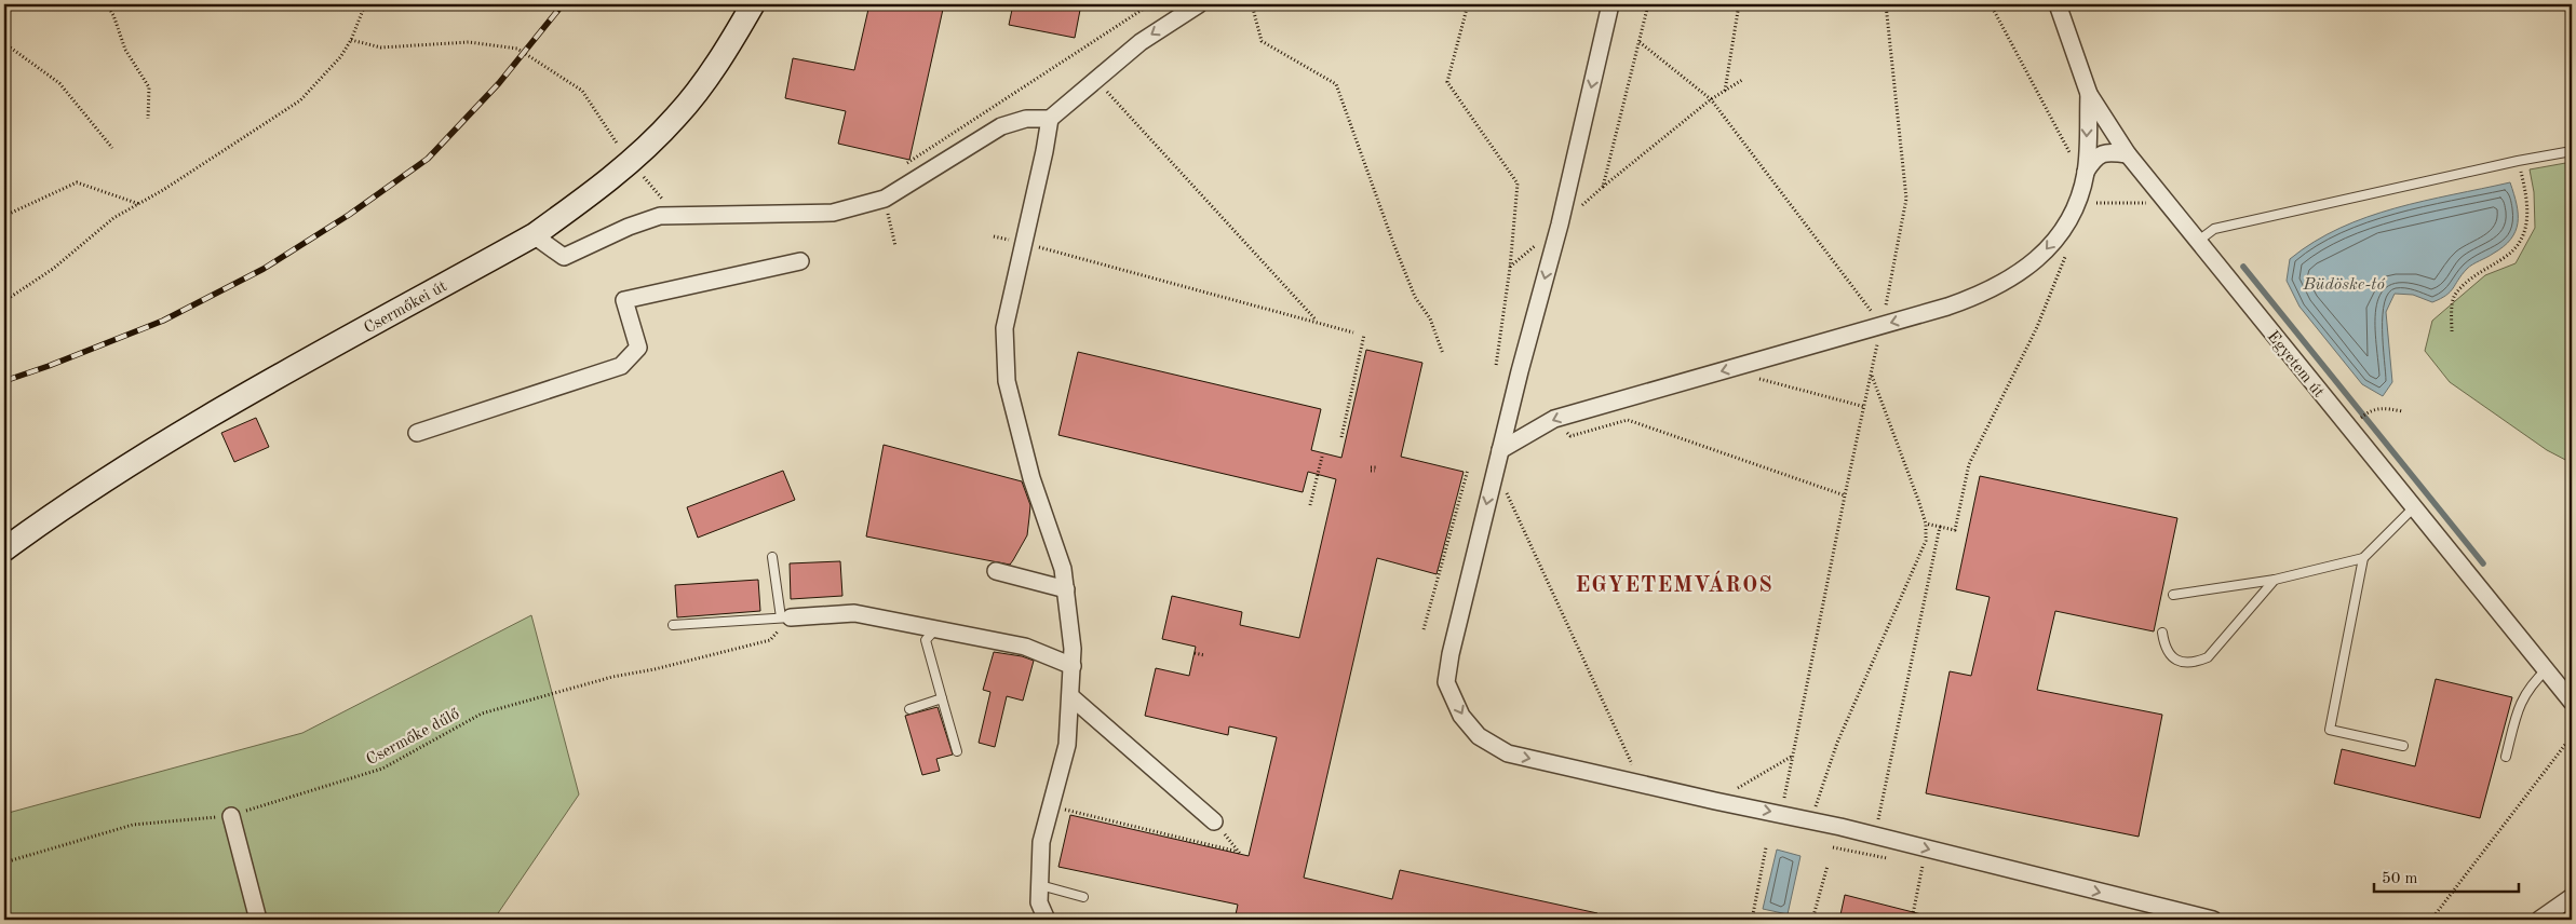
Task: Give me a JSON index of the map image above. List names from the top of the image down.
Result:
{
  "streets": {
    "main road": ["Csermőkei út"],
    "street": ["Egyetem út"],
    "path": ["Csermőke dűlő"]
  },
  "districts": ["EGYETEMVÁROS"],
  "water": ["Büdöske-tó"],
  "scale_bar": "50 m"
}
